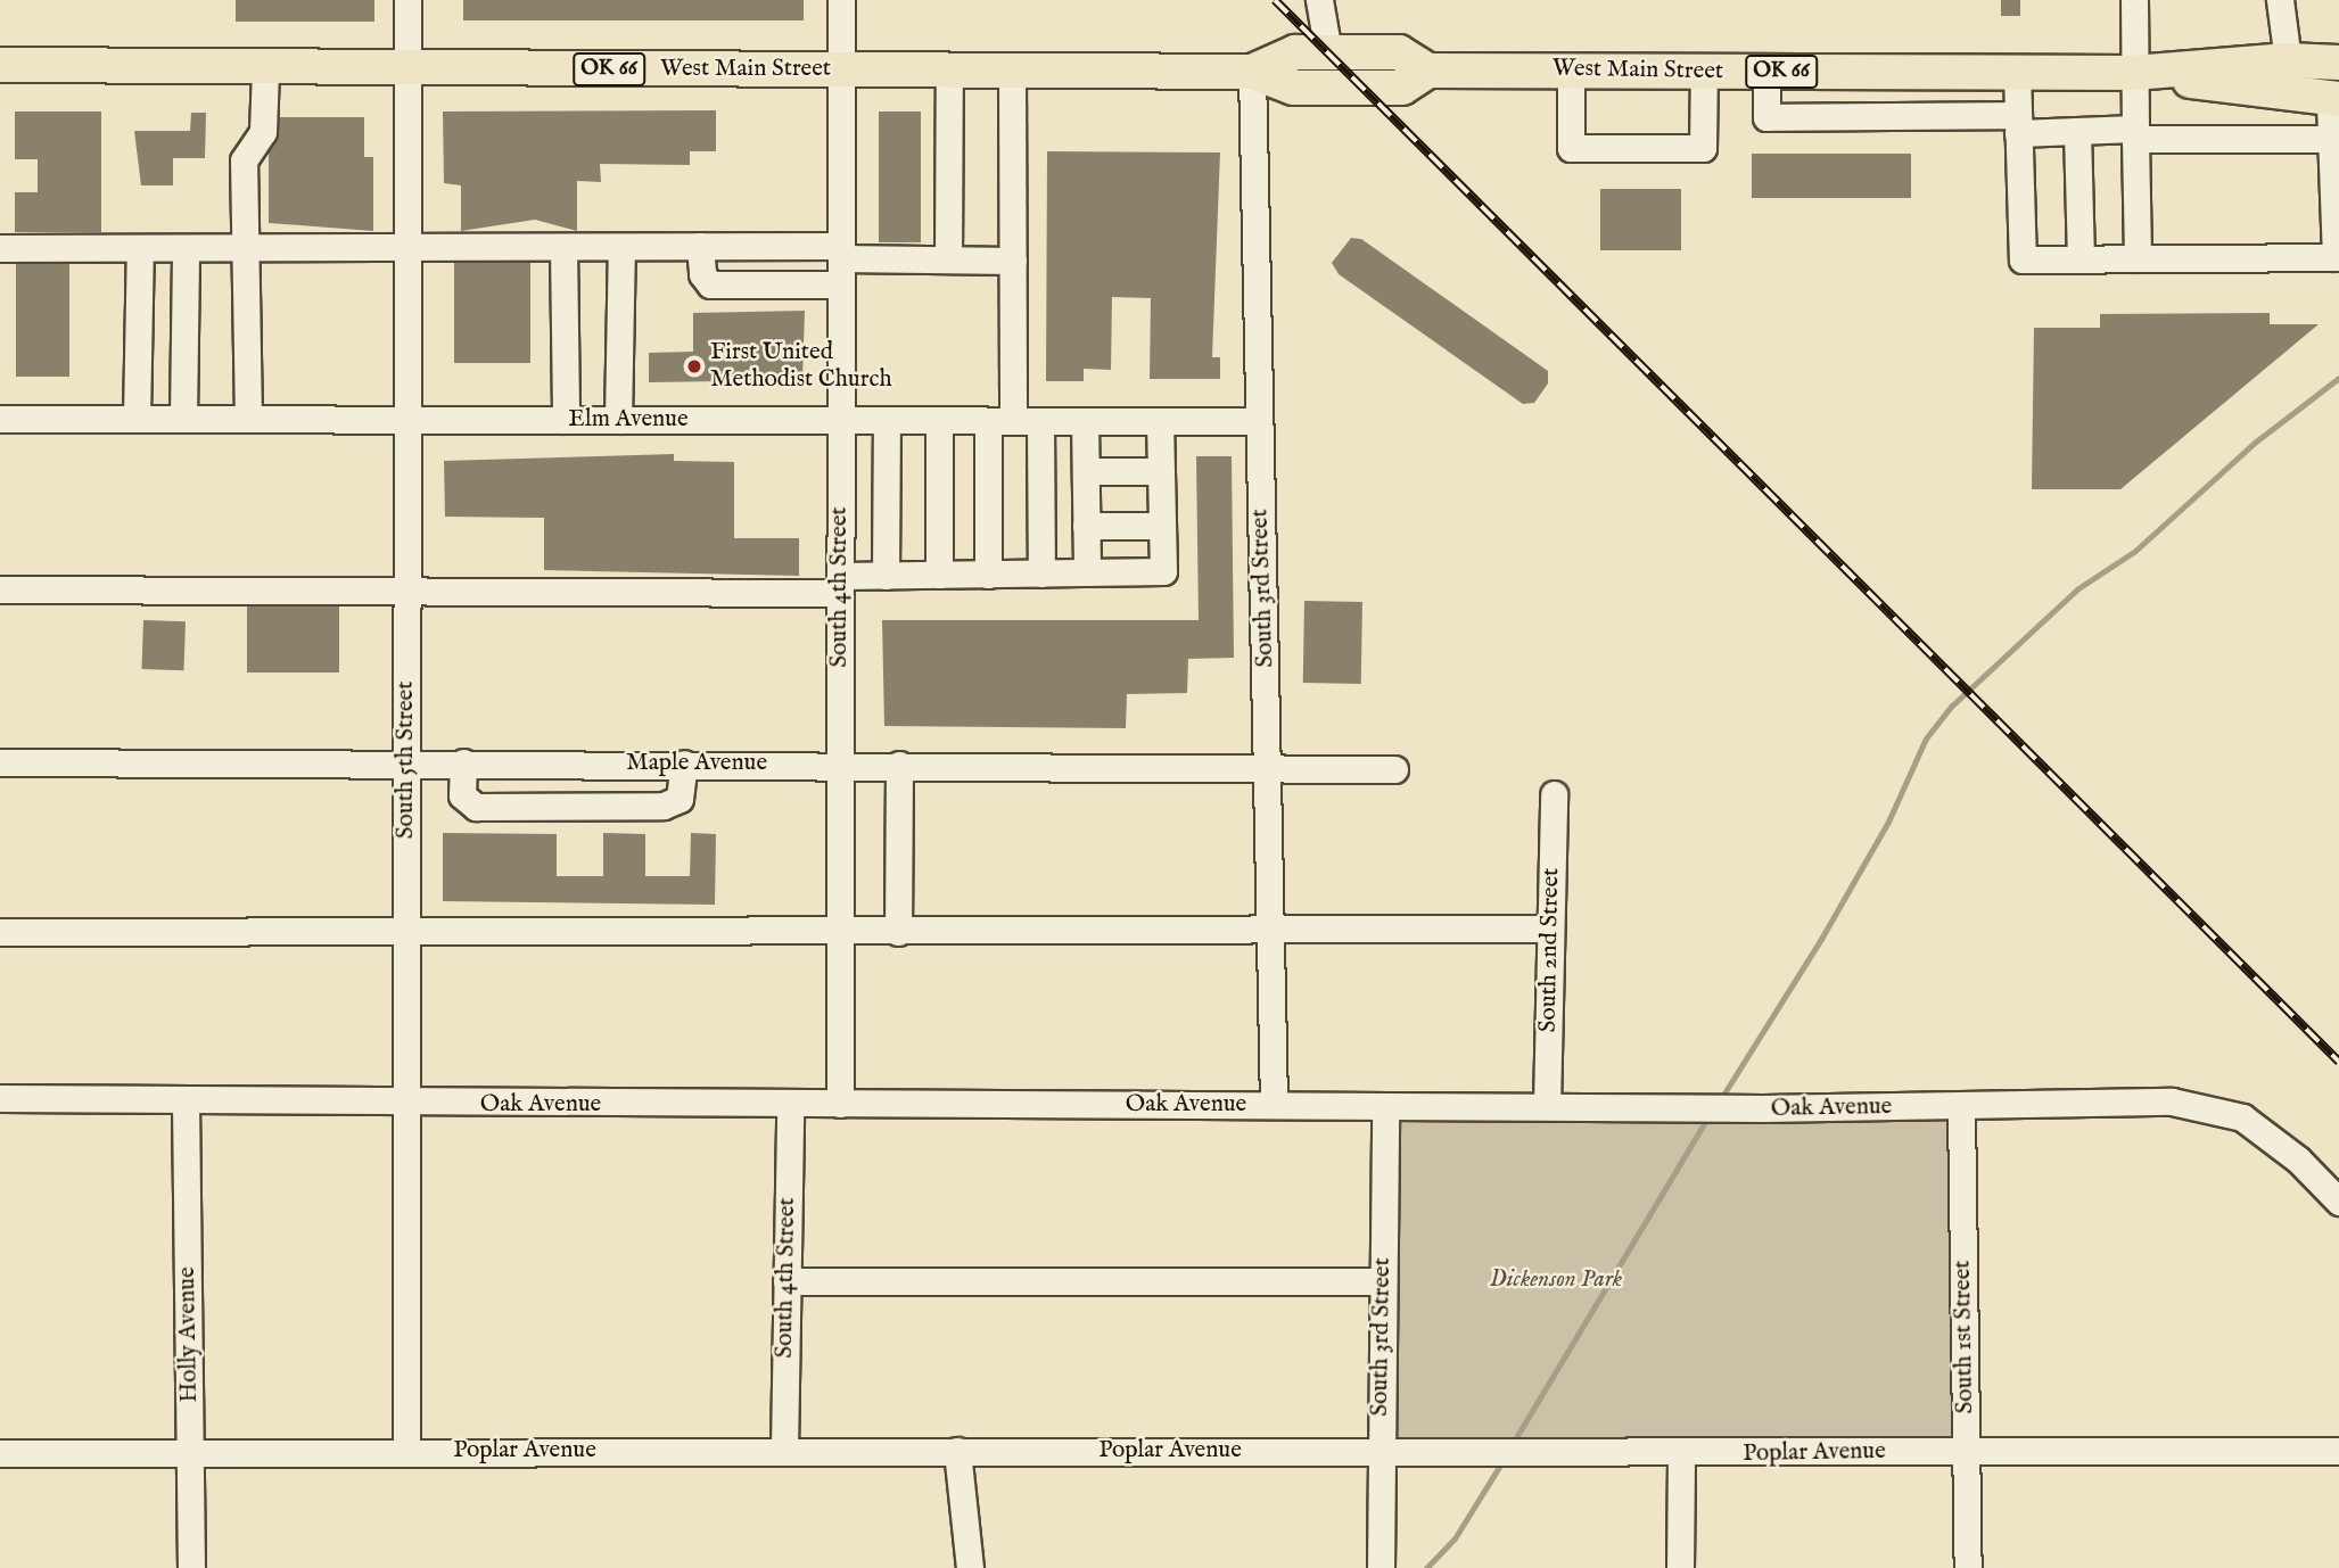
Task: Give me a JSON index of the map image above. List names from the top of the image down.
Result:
{
  "streets": {
    "main road": ["OK 66", "West Main Street"],
    "street": [
      "Elm Avenue",
      "South 4th Street",
      "South 3rd Street",
      "South 5th Street",
      "Maple Avenue",
      "South 2nd Street",
      "Oak Avenue",
      "Holly Avenue",
      "South 1st Street",
      "Poplar Avenue"
    ]
  },
  "crossings": [
    ["West Main Street", "South 4th Street"],
    ["West Main Street", "South 3rd Street"],
    ["West Main Street", "South 5th Street"],
    ["Elm Avenue", "South 4th Street"],
    ["Elm Avenue", "South 3rd Street"],
    ["Elm Avenue", "South 5th Street"],
    ["South 4th Street", "Maple Avenue"],
    ["South 4th Street", "Oak Avenue"],
    ["South 4th Street", "Poplar Avenue"],
    ["South 3rd Street", "Maple Avenue"],
    ["South 3rd Street", "Oak Avenue"],
    ["South 3rd Street", "Poplar Avenue"],
    ["South 5th Street", "Maple Avenue"],
    ["South 5th Street", "Oak Avenue"],
    ["South 5th Street", "Poplar Avenue"],
    ["South 2nd Street", "Oak Avenue"],
    ["Oak Avenue", "Holly Avenue"],
    ["Oak Avenue", "South 1st Street"],
    ["Holly Avenue", "Poplar Avenue"],
    ["South 1st Street", "Poplar Avenue"]
  ],
  "parks": ["Dickenson Park"],
  "places": ["First United Methodist Church"]
}
